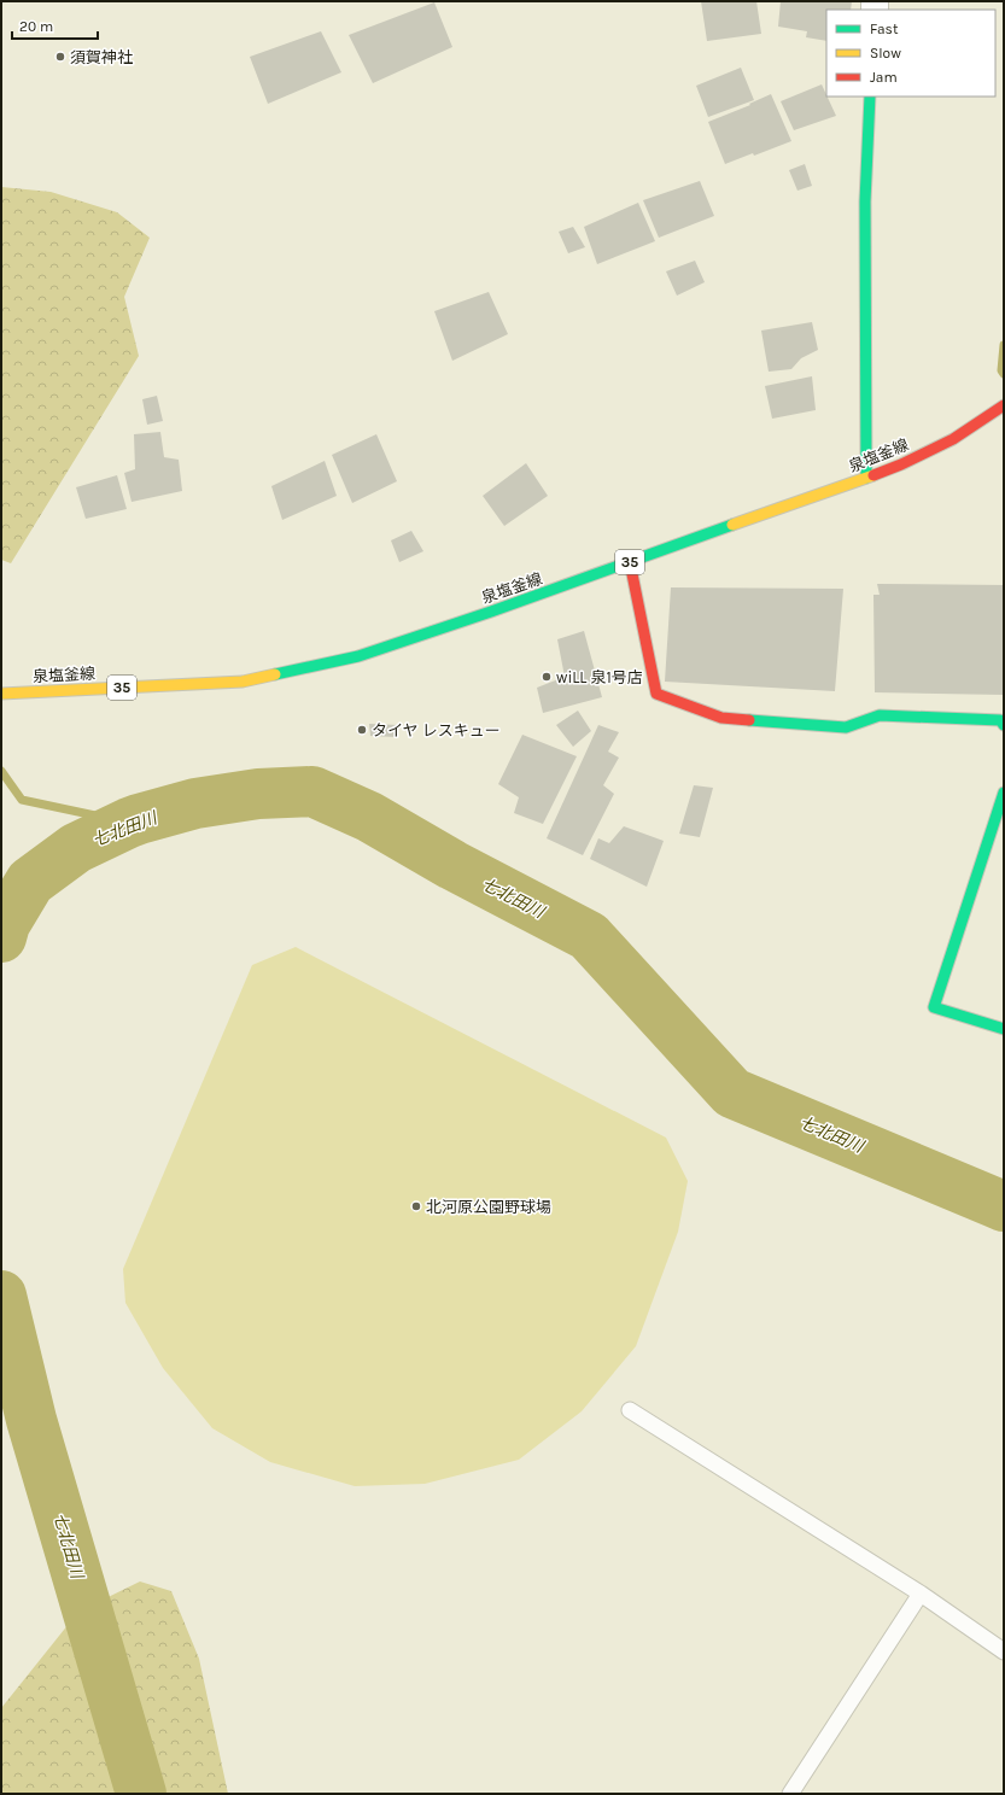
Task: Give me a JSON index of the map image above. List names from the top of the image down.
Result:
{
  "streets": {
    "street": ["泉塩釜線", "35"]
  },
  "water": ["七北田川"],
  "places": [
    "須賀神社",
    "wiLL 泉1号店",
    "タイヤ レスキュー",
    "北河原公園野球場"
  ],
  "legend": ["Fast", "Slow", "Jam"],
  "scale_bar": "20 m"
}
